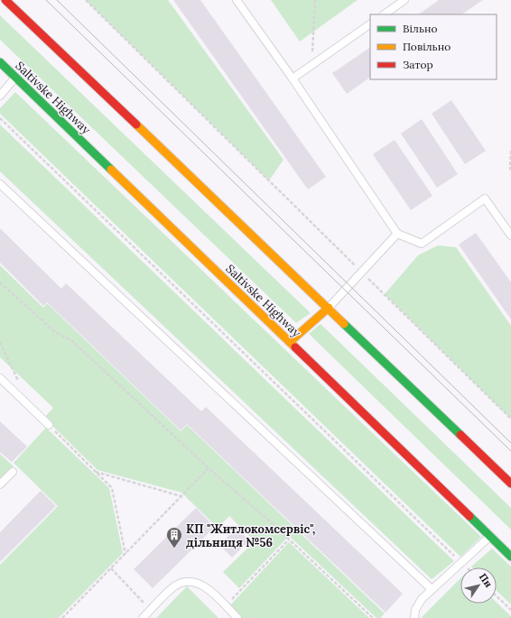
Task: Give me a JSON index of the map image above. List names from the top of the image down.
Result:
{
  "streets": {
    "main road": ["Saltivske Highway"]
  },
  "places": {
    "building": ["КП \"Житлокомсервіс\", дільниця №56"]
  },
  "legend": ["Вільно", "Повільно", "Затор"],
  "north": "top right"
}
